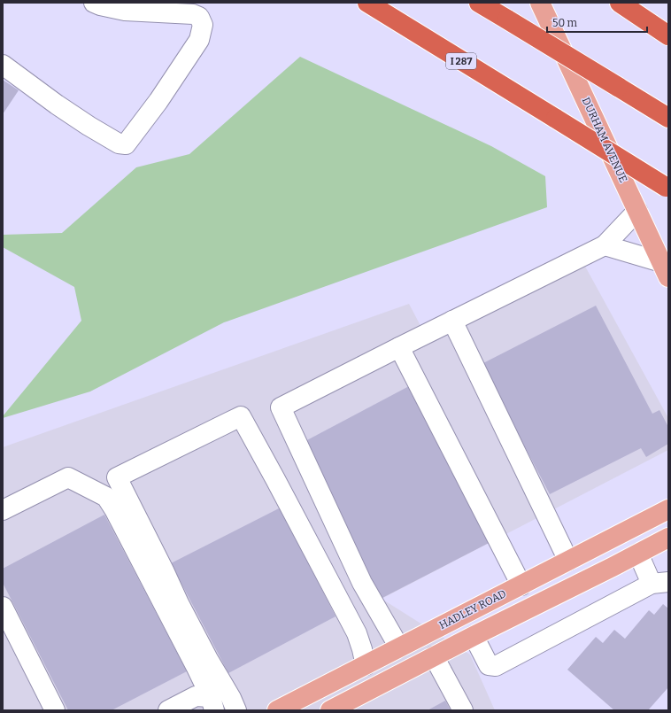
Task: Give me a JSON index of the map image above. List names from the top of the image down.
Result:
{
  "streets": {
    "highway": ["I 287"],
    "main road": ["DURHAM AVENUE", "HADLEY ROAD"]
  },
  "scale_bar": "50 m"
}
